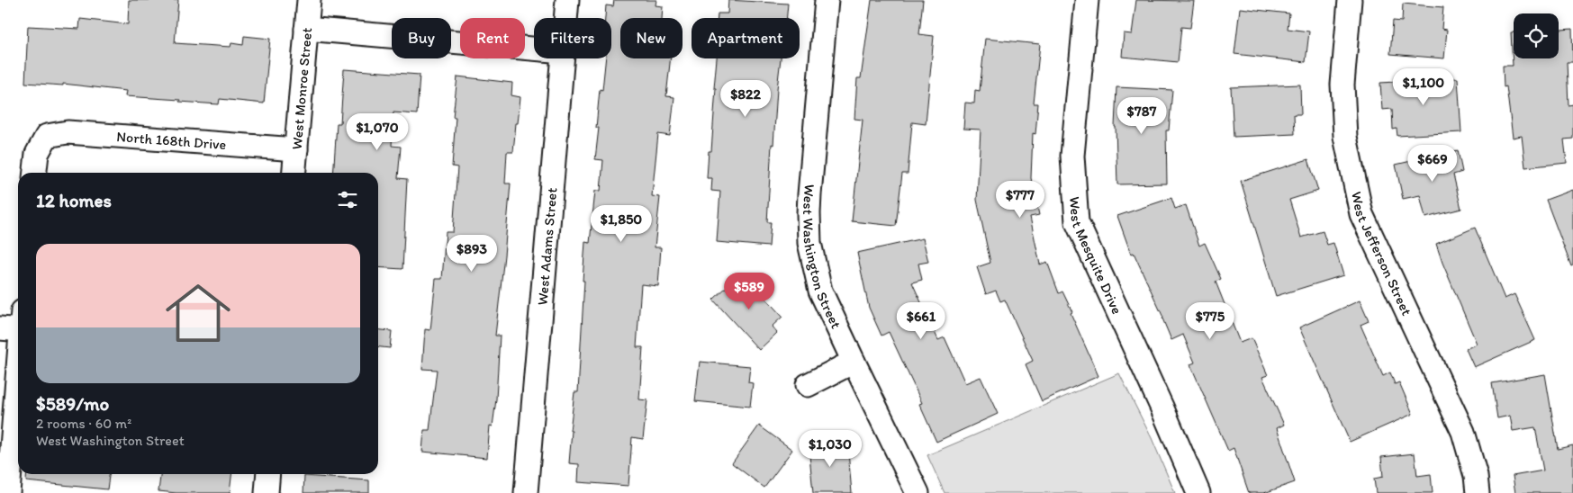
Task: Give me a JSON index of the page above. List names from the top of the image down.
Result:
{
  "streets": {
    "street": [
      "West Monroe Street",
      "North 168th Drive",
      "West Adams Street",
      "West Jefferson Street",
      "West Washington Street",
      "West Mesquite Drive"
    ]
  },
  "crossings": [
    ["West Monroe Street", "North 168th Drive"]
  ],
  "page": {
    "chip": [
      "Buy",
      "Rent",
      "Filters",
      "New",
      "Apartment"
    ],
    "price": [
      "$1,100",
      "$822",
      "$787",
      "$1,070",
      "$669",
      "$777",
      "$1,850",
      "$893",
      "$589",
      "$661",
      "$775",
      "$1,030"
    ],
    "heading": "12 homes",
    "list": [
      {
        "name": "$589/mo",
        "note": "2 rooms · 60 m² · West Washington Street"
      }
    ]
  }
}
